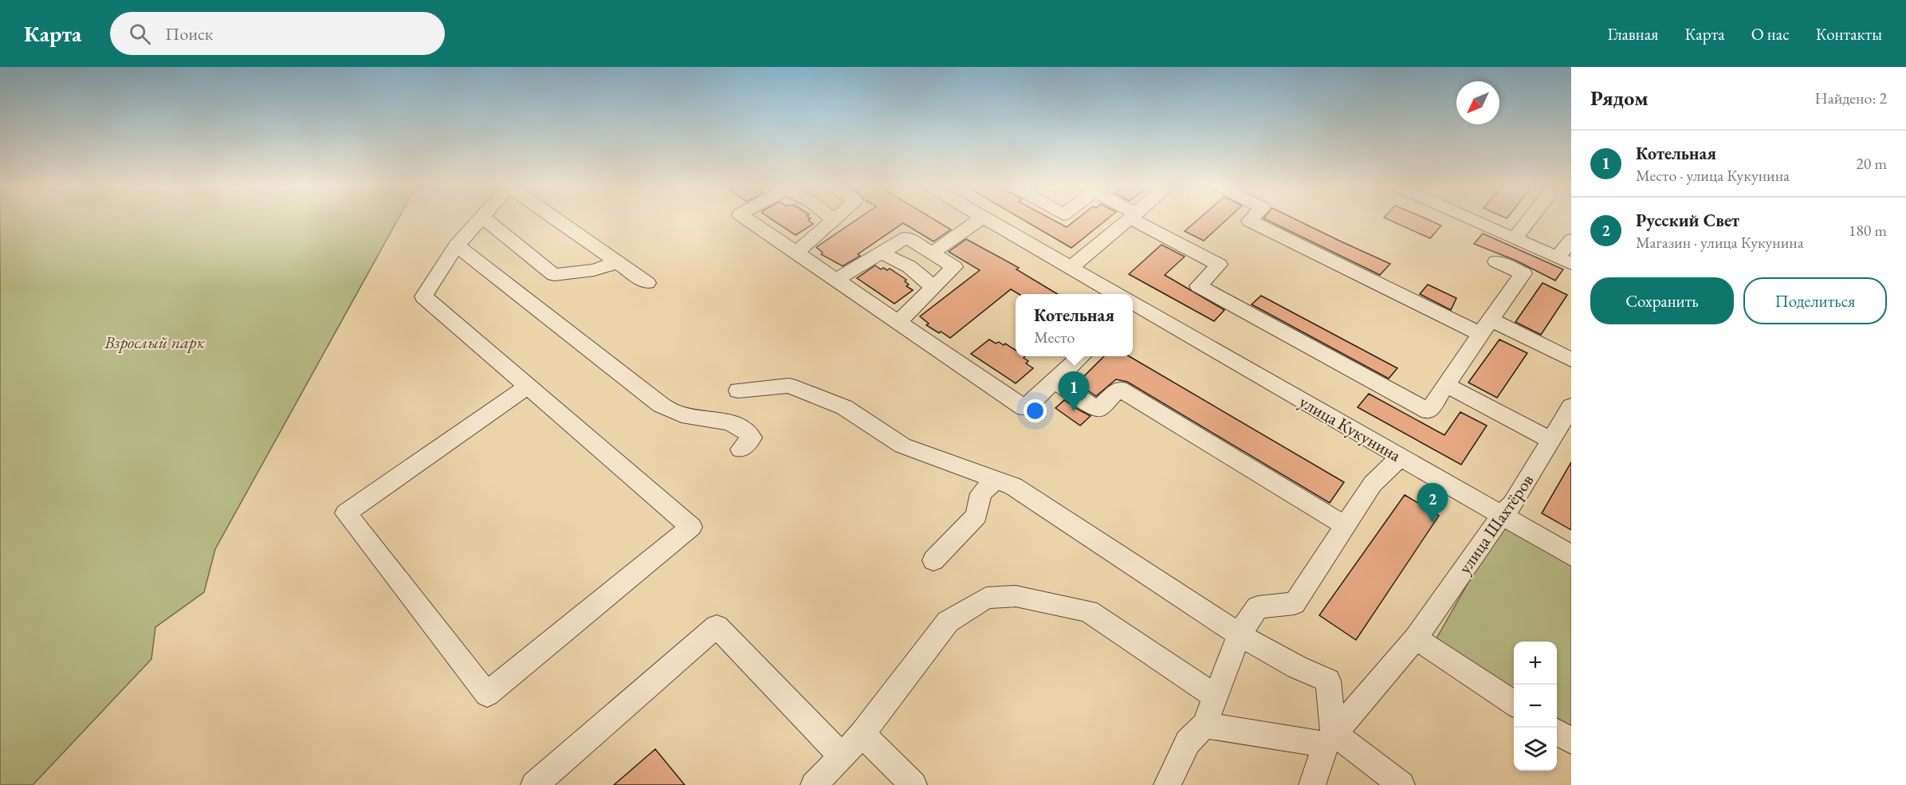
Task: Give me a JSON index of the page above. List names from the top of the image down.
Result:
{
  "streets": {
    "street": ["улица Кукунина", "улица Шахтёров"]
  },
  "crossings": [
    ["улица Кукунина", "улица Шахтёров"]
  ],
  "parks": ["Взрослый парк"],
  "north": "bottom left",
  "page": {
    "header": "Карта",
    "search": "Поиск",
    "nav": [
      "Главная",
      "Карта",
      "О нас",
      "Контакты"
    ],
    "heading": ["Рядом", "Найдено: 2"],
    "list": [
      {
        "mark": "1",
        "name": "Котельная",
        "note": "Место · улица Кукунина",
        "value": "20 m"
      },
      {
        "mark": "2",
        "name": "Русский Свет",
        "note": "Магазин · улица Кукунина",
        "value": "180 m"
      }
    ],
    "buttons": ["Сохранить", "Поделиться"],
    "popup": ["Котельная", "Место"],
    "pins": ["1", "2"],
    "map_buttons": ["+", "−"]
  }
}
